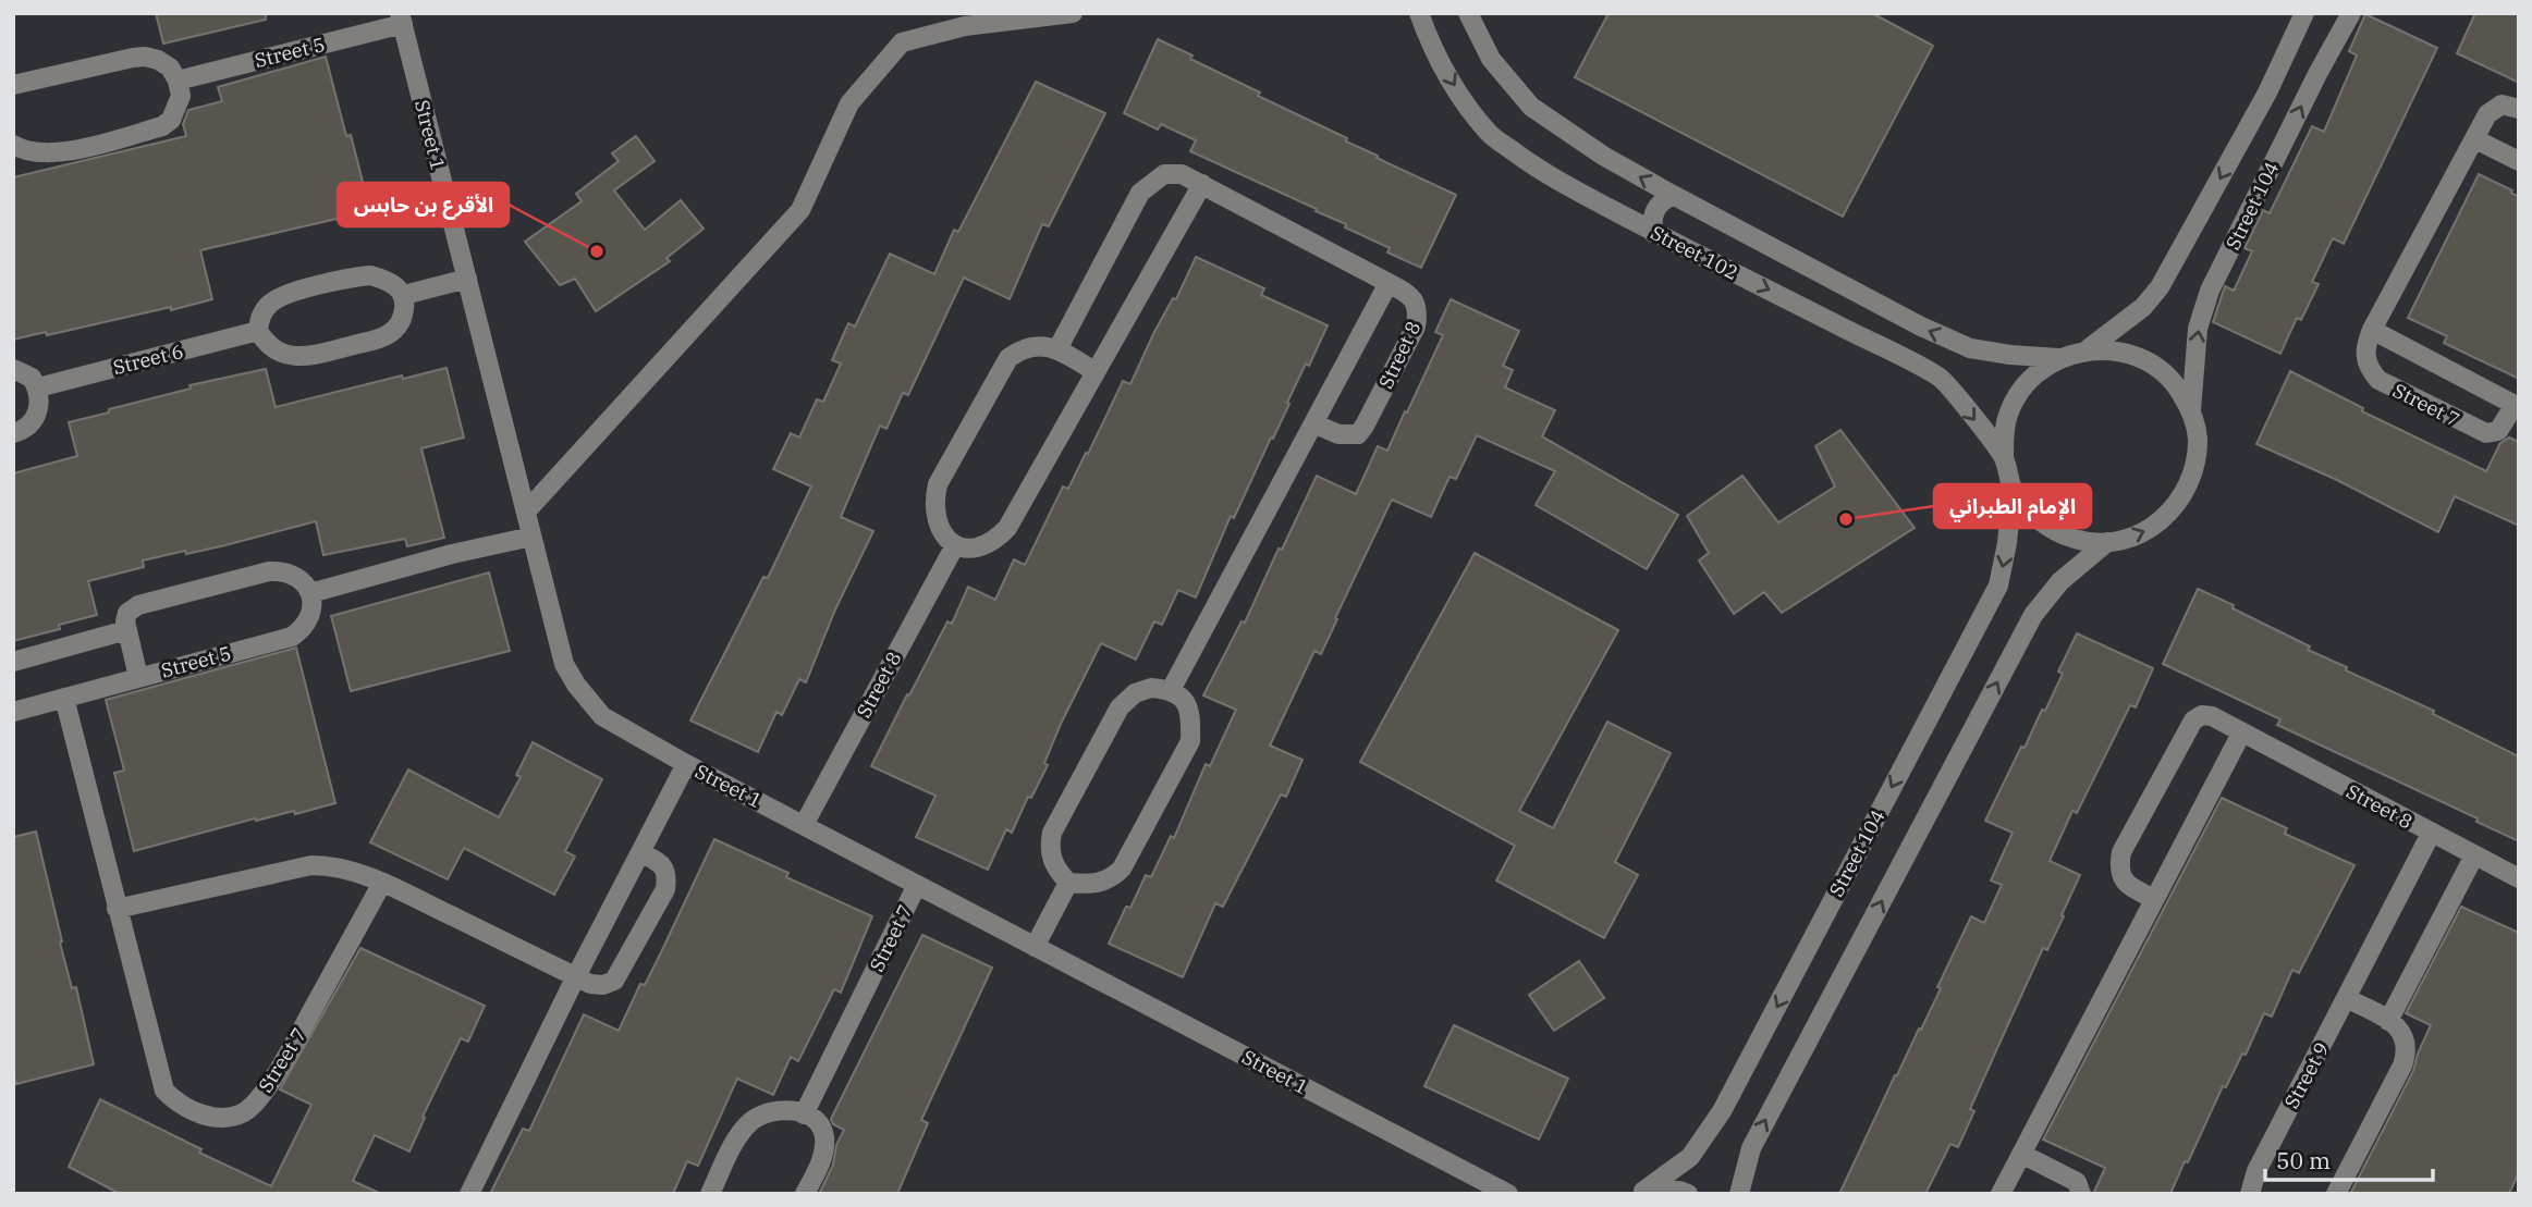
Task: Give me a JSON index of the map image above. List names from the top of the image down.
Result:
{
  "streets": {
    "street": [
      "Street 5",
      "Street 1",
      "Street 104",
      "Street 102",
      "Street 8",
      "Street 6",
      "Street 7",
      "Street 9"
    ]
  },
  "crossings": [
    ["Street 5", "Street 1"],
    ["Street 5", "Street 7"],
    ["Street 1", "Street 8"],
    ["Street 1", "Street 7"],
    ["Street 104", "Street 102"],
    ["Street 8", "Street 9"]
  ],
  "places": ["الأقرع بن حابس", "الإمام الطبراني"],
  "scale_bar": "50 m"
}
